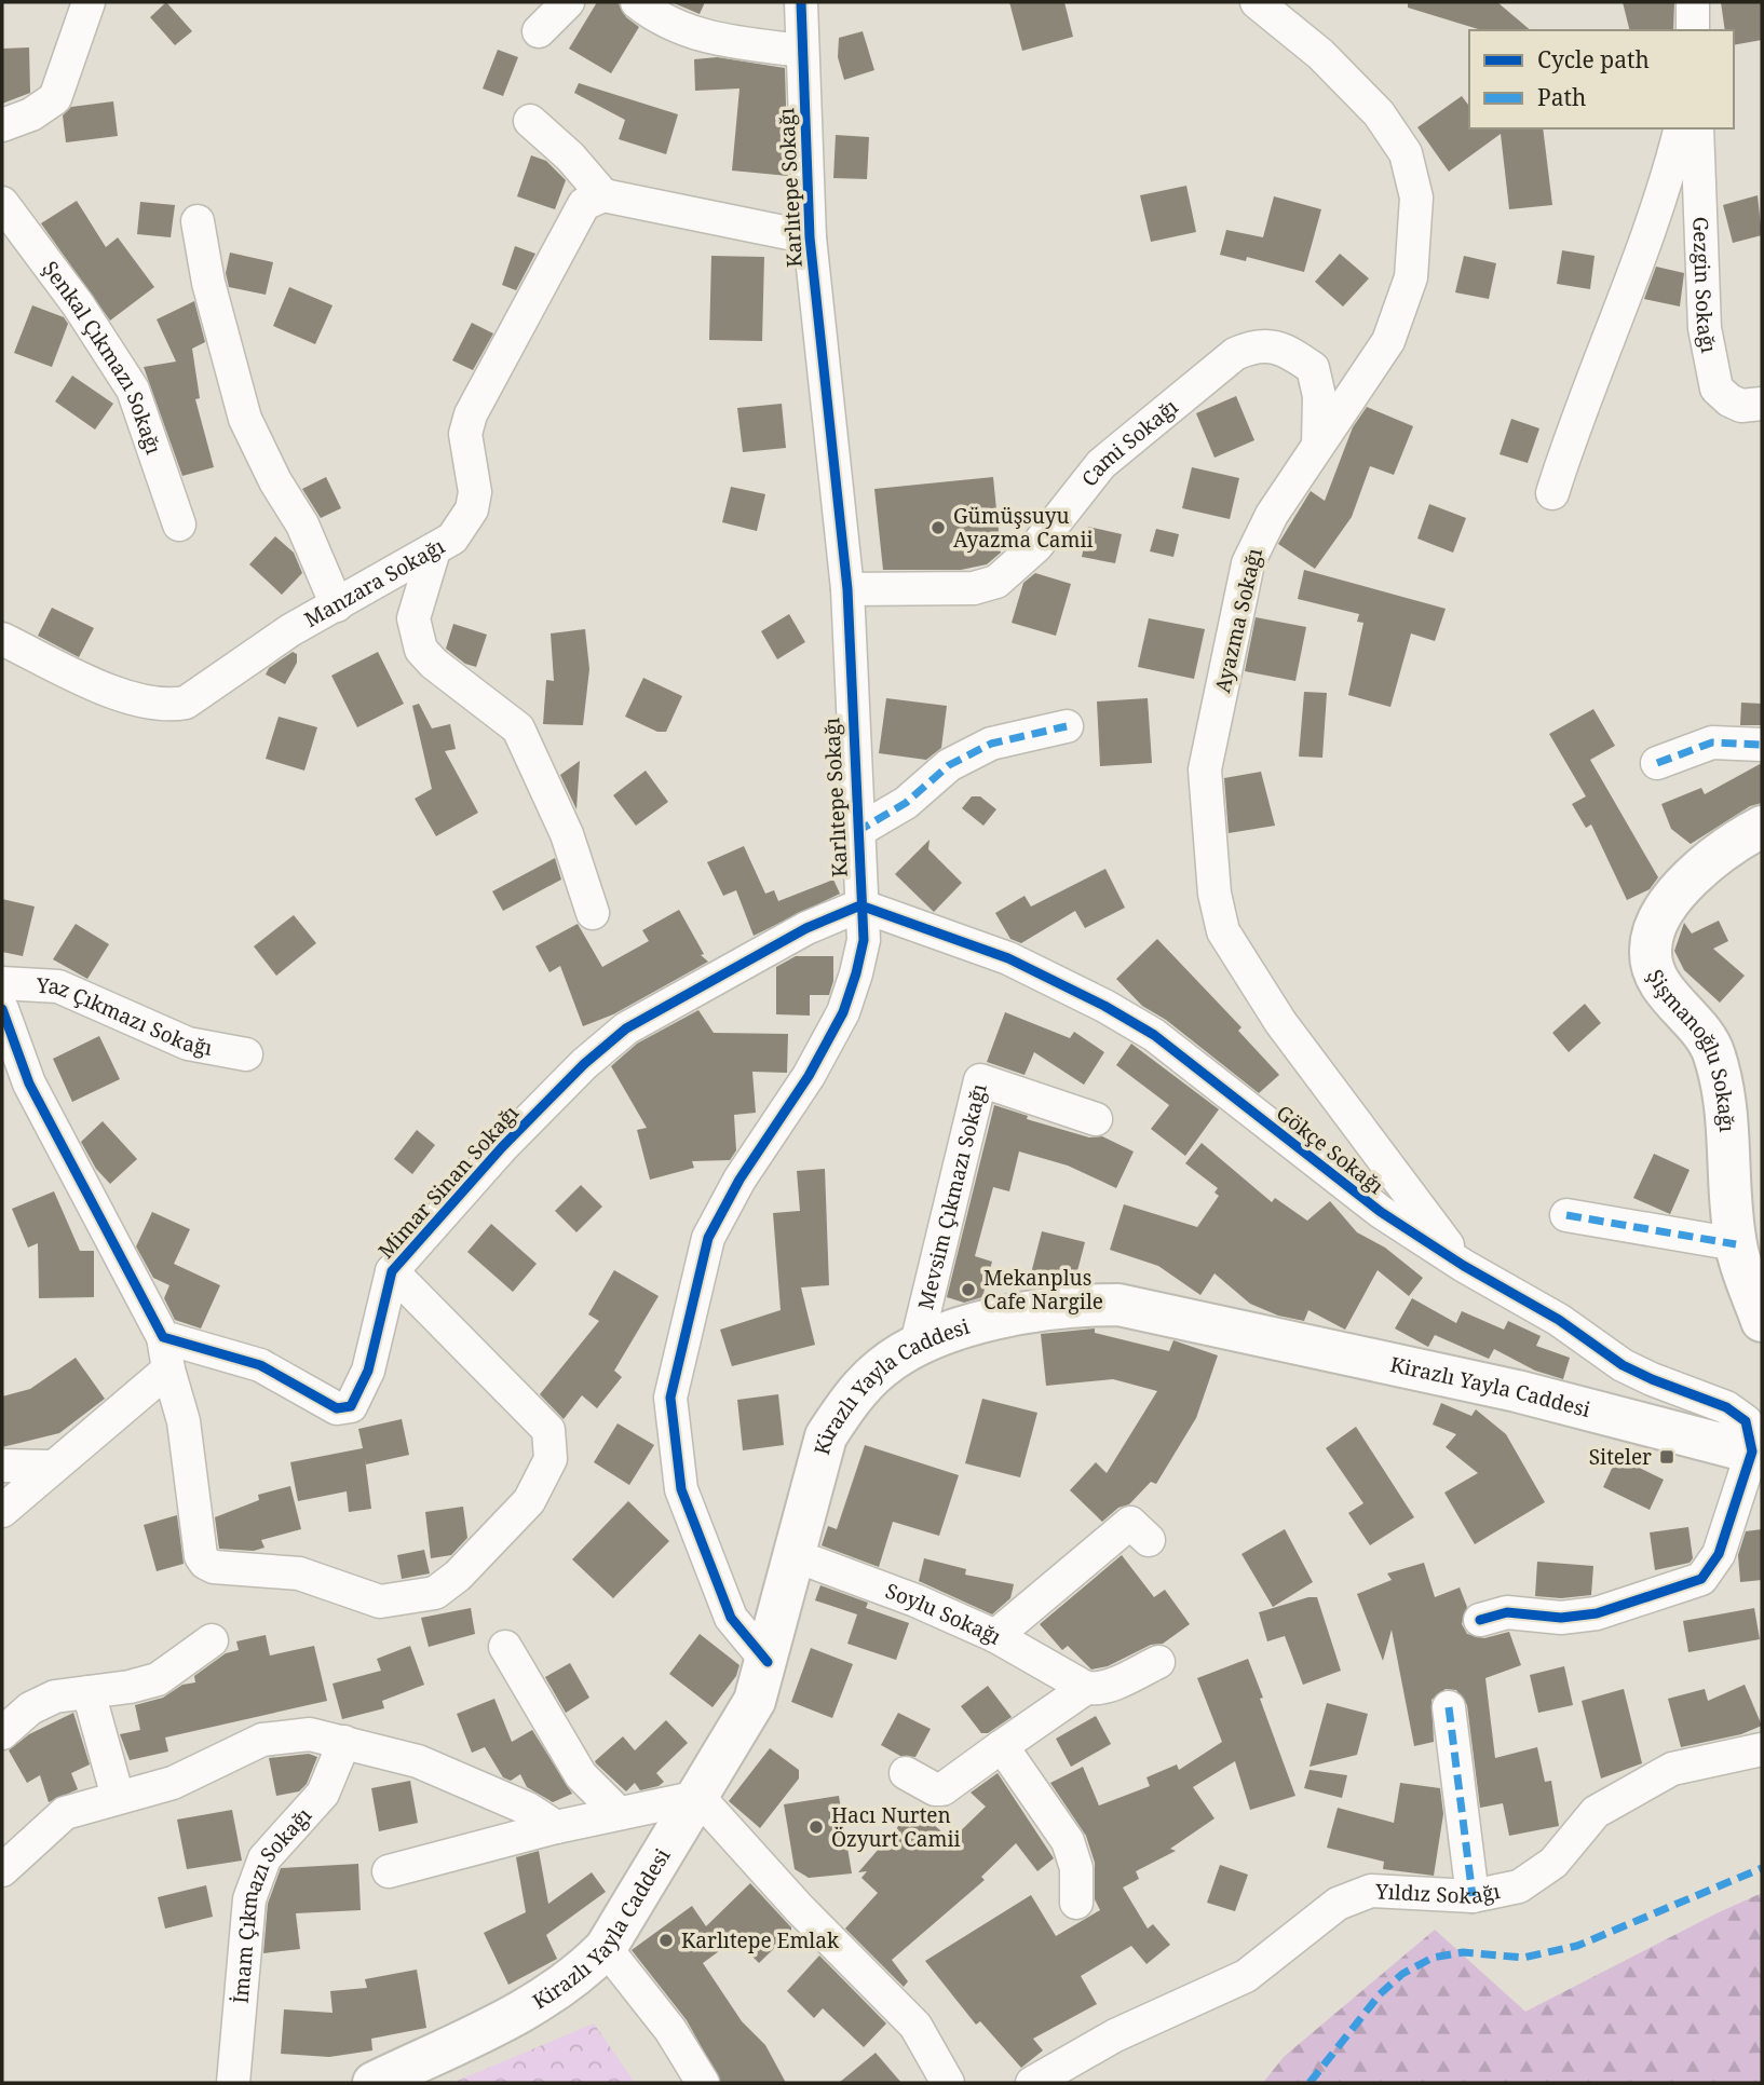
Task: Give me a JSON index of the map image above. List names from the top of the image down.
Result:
{
  "streets": {
    "main road": ["Şişmanoğlu Sokağı", "Kirazlı Yayla Caddesi"],
    "street": [
      "Karlıtepe Sokağı",
      "Gezgin Sokağı",
      "Şenkal Çıkmazı Sokağı",
      "Cami Sokağı",
      "Manzara Sokağı",
      "Ayazma Sokağı",
      "Yaz Çıkmazı Sokağı",
      "Gökçe Sokağı",
      "Mimar Sinan Sokağı",
      "Mevsim Çıkmazı Sokağı",
      "Soylu Sokağı",
      "Yıldız Sokağı",
      "İmam Çıkmazı Sokağı"
    ]
  },
  "crossings": [
    ["Karlıtepe Sokağı", "Cami Sokağı"],
    ["Karlıtepe Sokağı", "Gökçe Sokağı"],
    ["Karlıtepe Sokağı", "Mimar Sinan Sokağı"],
    ["Karlıtepe Sokağı", "Kirazlı Yayla Caddesi"],
    ["Cami Sokağı", "Ayazma Sokağı"],
    ["Ayazma Sokağı", "Gökçe Sokağı"],
    ["Gökçe Sokağı", "Mimar Sinan Sokağı"],
    ["Gökçe Sokağı", "Kirazlı Yayla Caddesi"],
    ["Mevsim Çıkmazı Sokağı", "Kirazlı Yayla Caddesi"],
    ["Kirazlı Yayla Caddesi", "Soylu Sokağı"]
  ],
  "places": {
    "other": [
      "Gümüşsuyu Ayazma Camii",
      "Mekanplus Cafe Nargile",
      "Hacı Nurten Özyurt Camii",
      "Karlıtepe Emlak"
    ],
    "transit": ["Siteler"]
  },
  "legend": ["Cycle path", "Path"]
}
